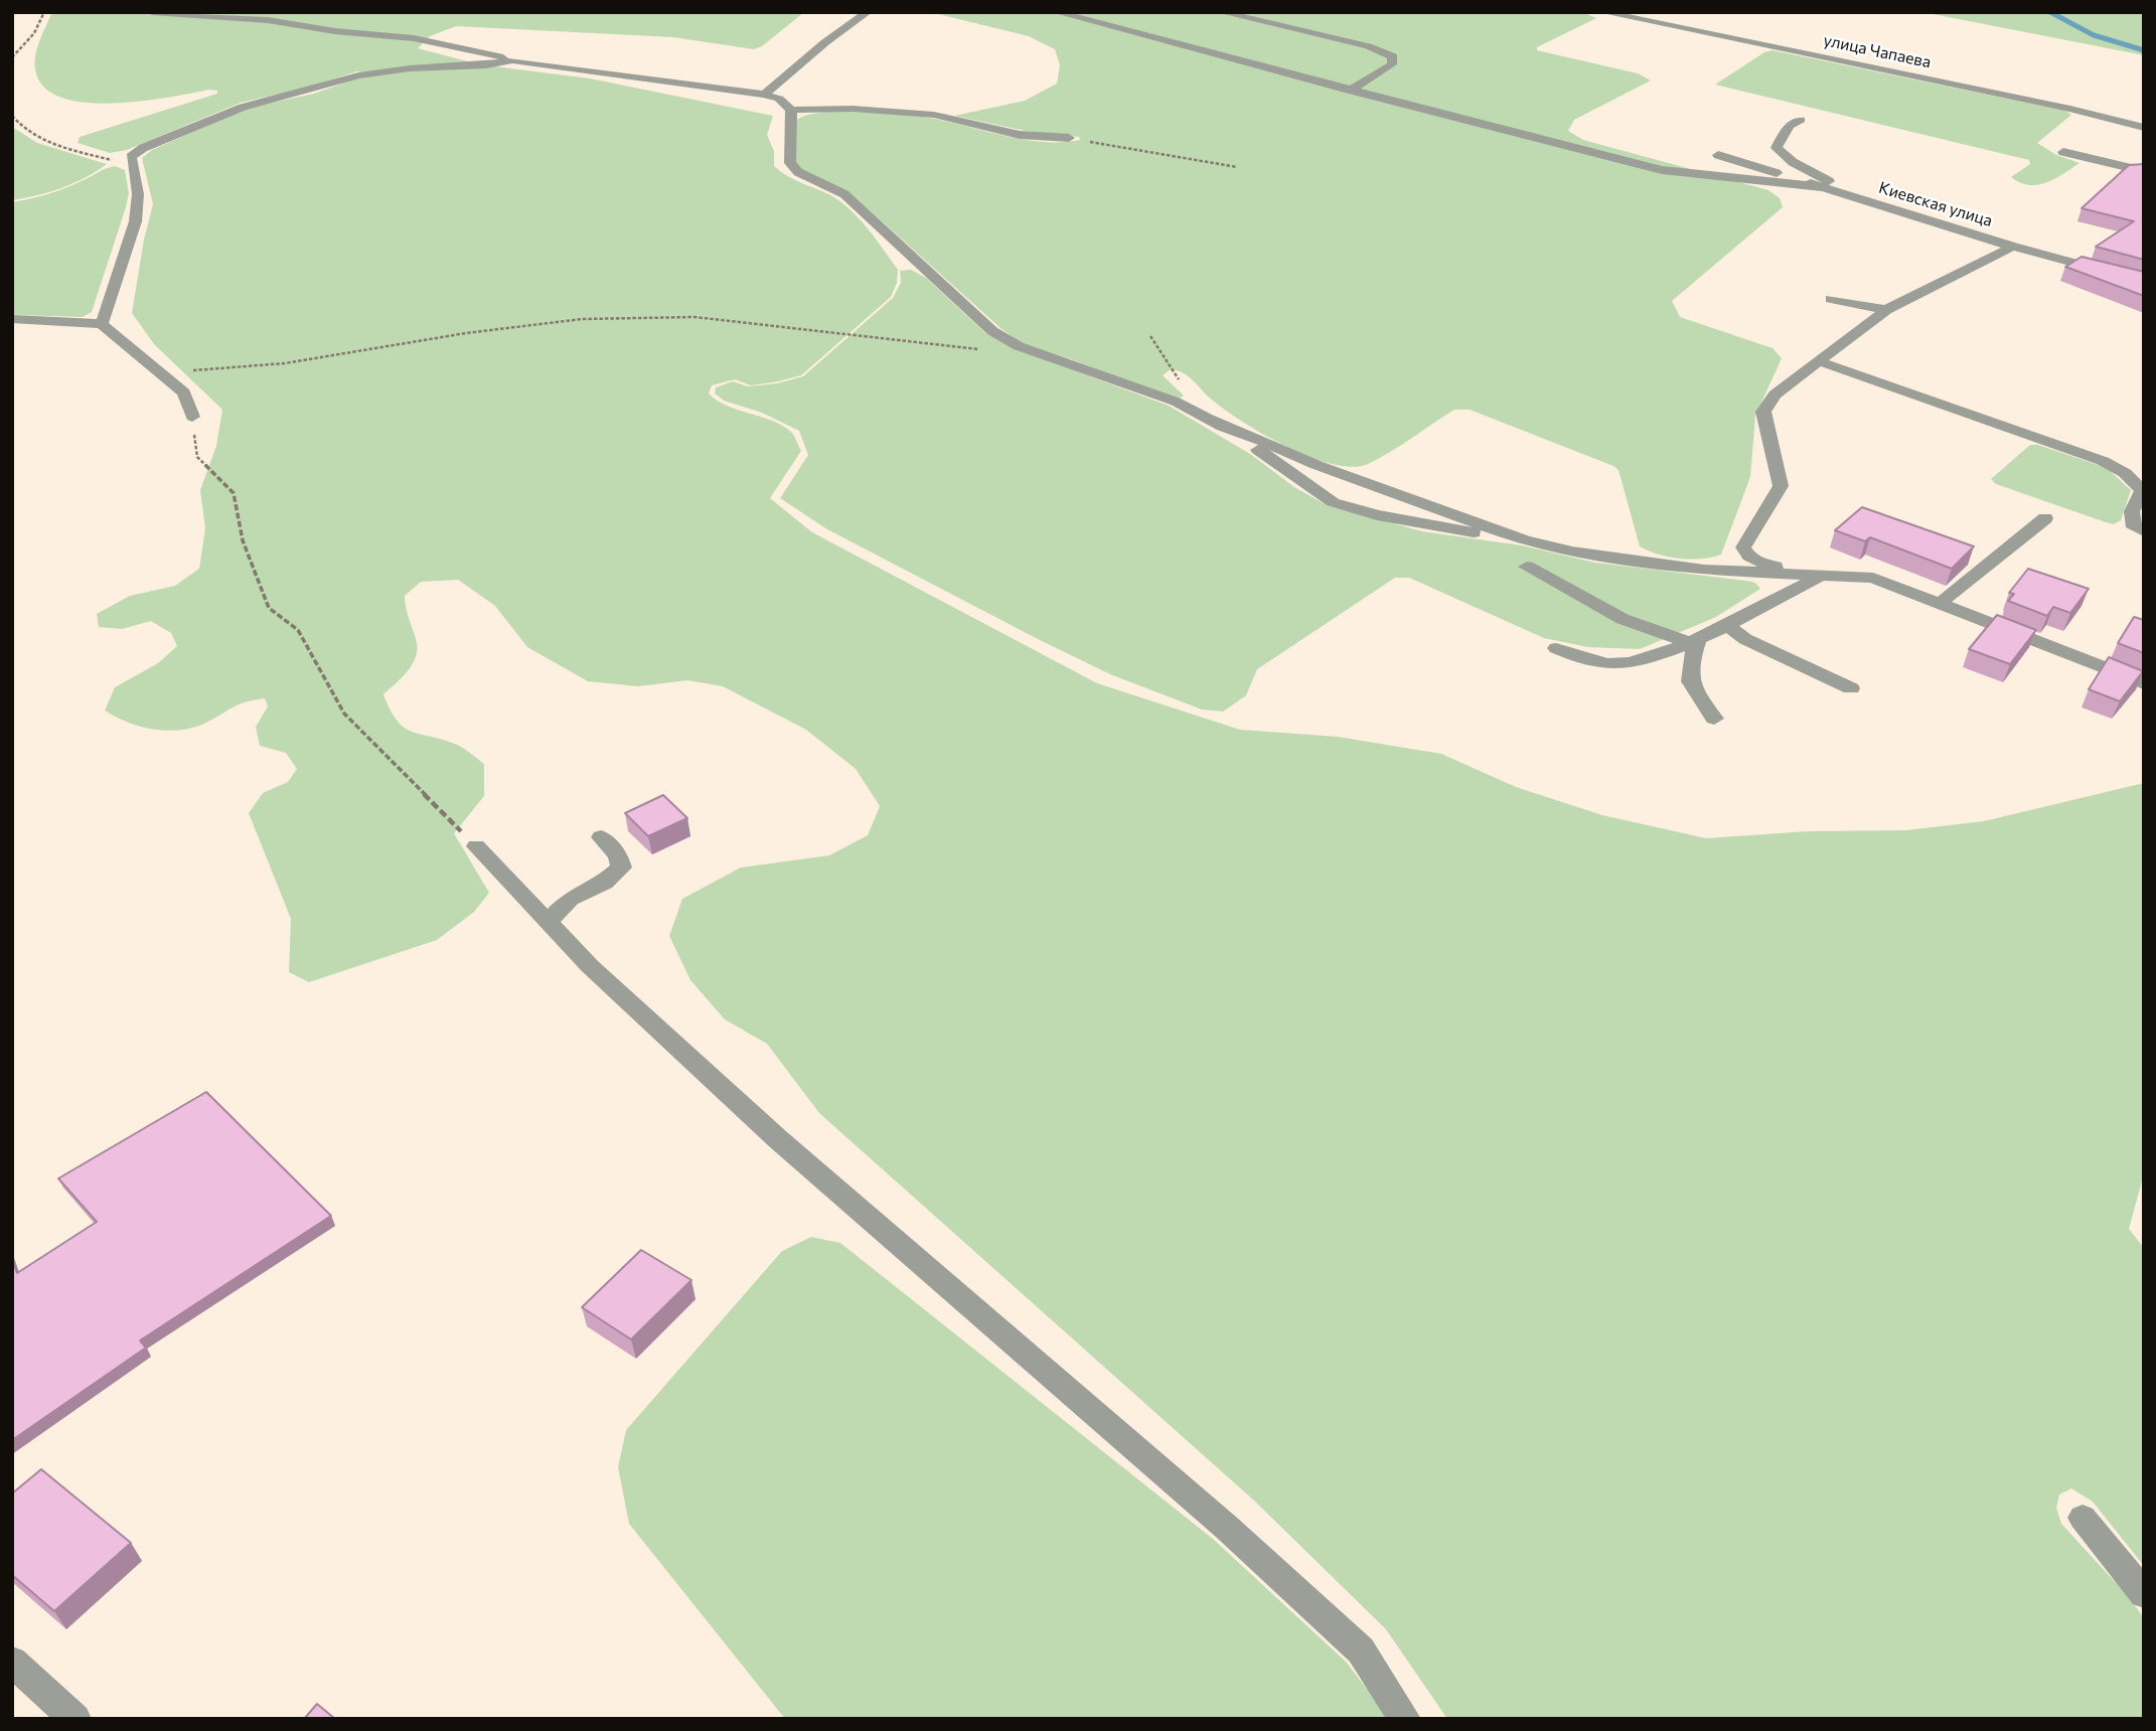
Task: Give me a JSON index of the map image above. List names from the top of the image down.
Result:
{
  "streets": {
    "street": ["улица Чапаева", "Киевская улица"]
  }
}
